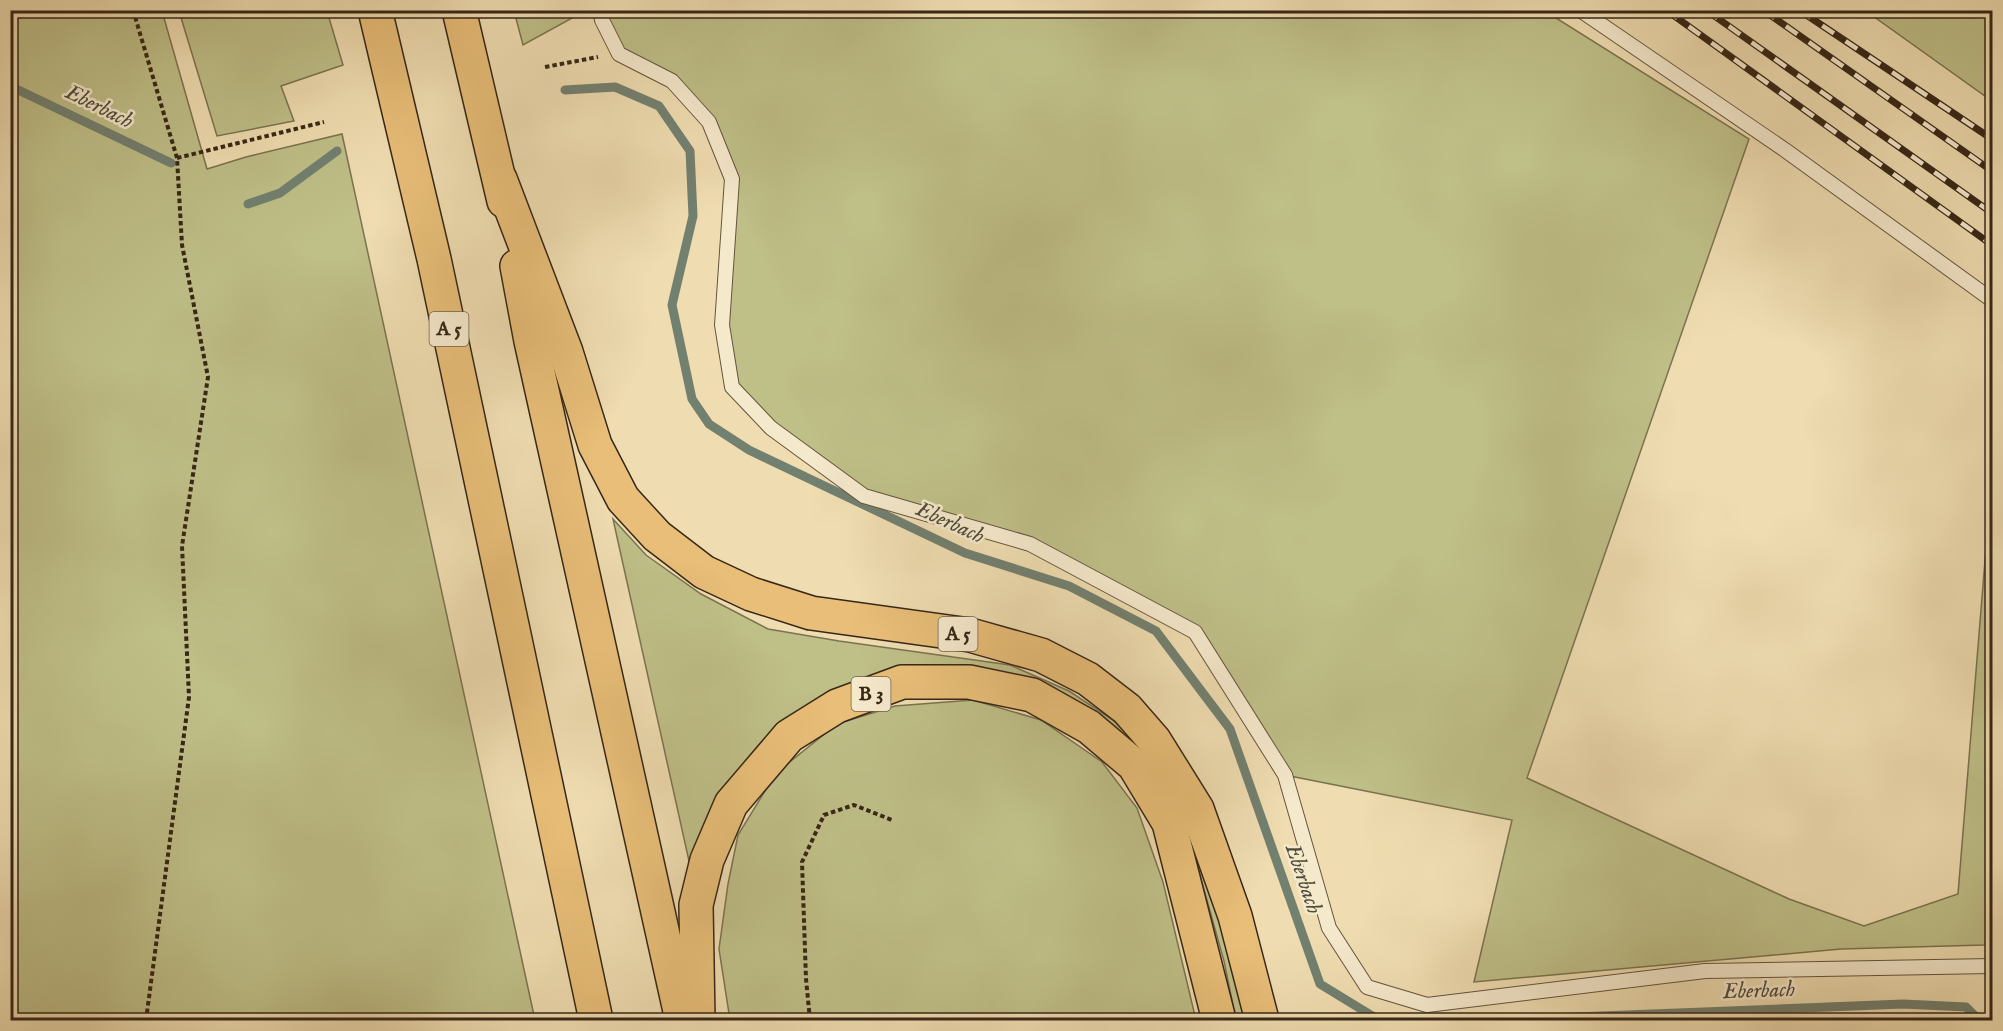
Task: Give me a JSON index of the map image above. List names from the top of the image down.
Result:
{
  "streets": {
    "highway": ["A 5", "B 3"]
  },
  "water": ["Eberbach"]
}
